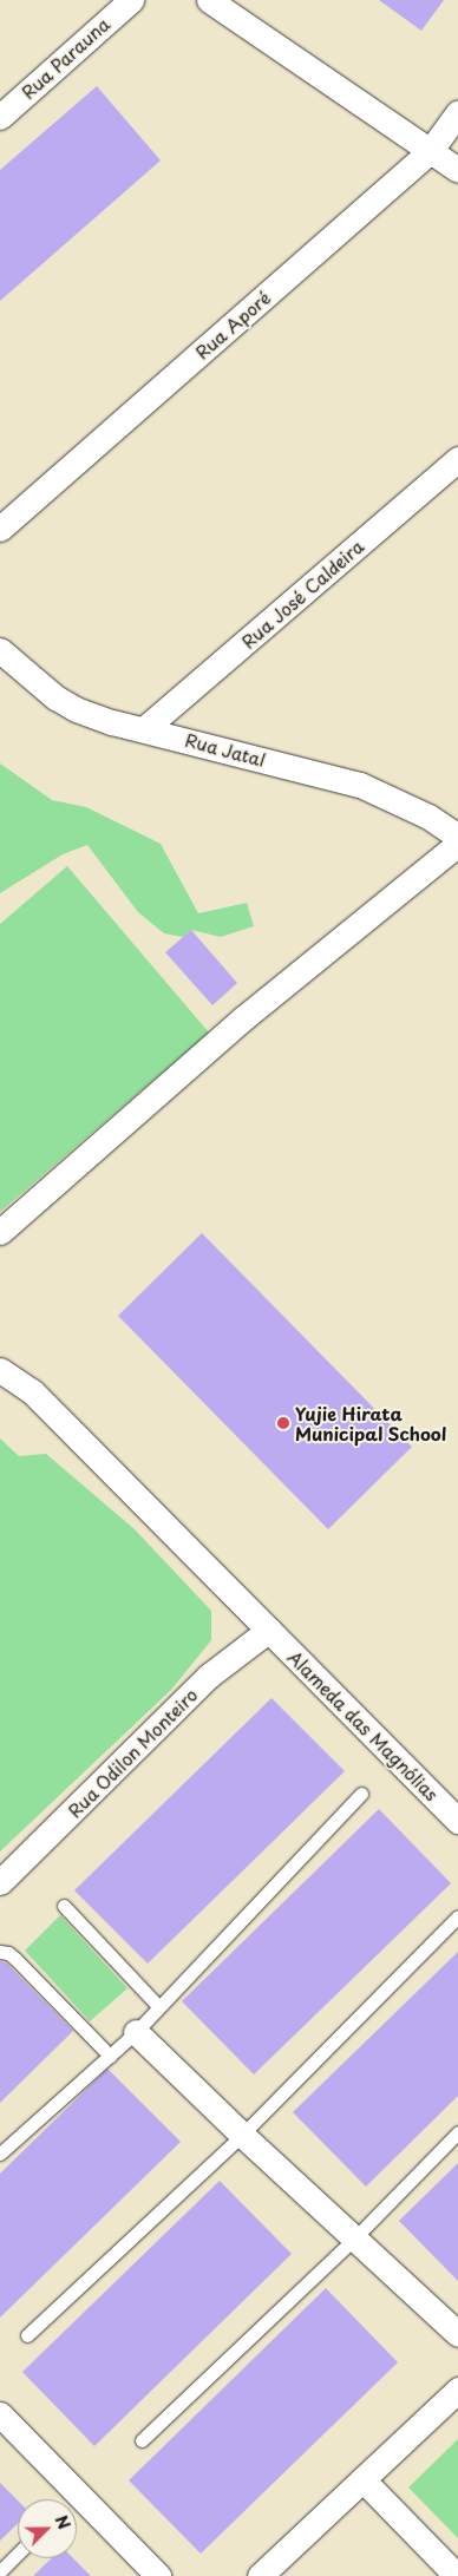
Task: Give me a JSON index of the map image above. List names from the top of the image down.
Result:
{
  "streets": {
    "street": [
      "Rua Parauna",
      "Rua Aporé",
      "Rua José Caldeira",
      "Rua Jatal",
      "Alameda das Magnólias",
      "Rua Odilon Monteiro"
    ]
  },
  "crossings": [
    ["Rua José Caldeira", "Rua Jatal"],
    ["Alameda das Magnólias", "Rua Odilon Monteiro"]
  ],
  "places": ["Yujie Hirata Municipal School"],
  "north": "top right"
}
